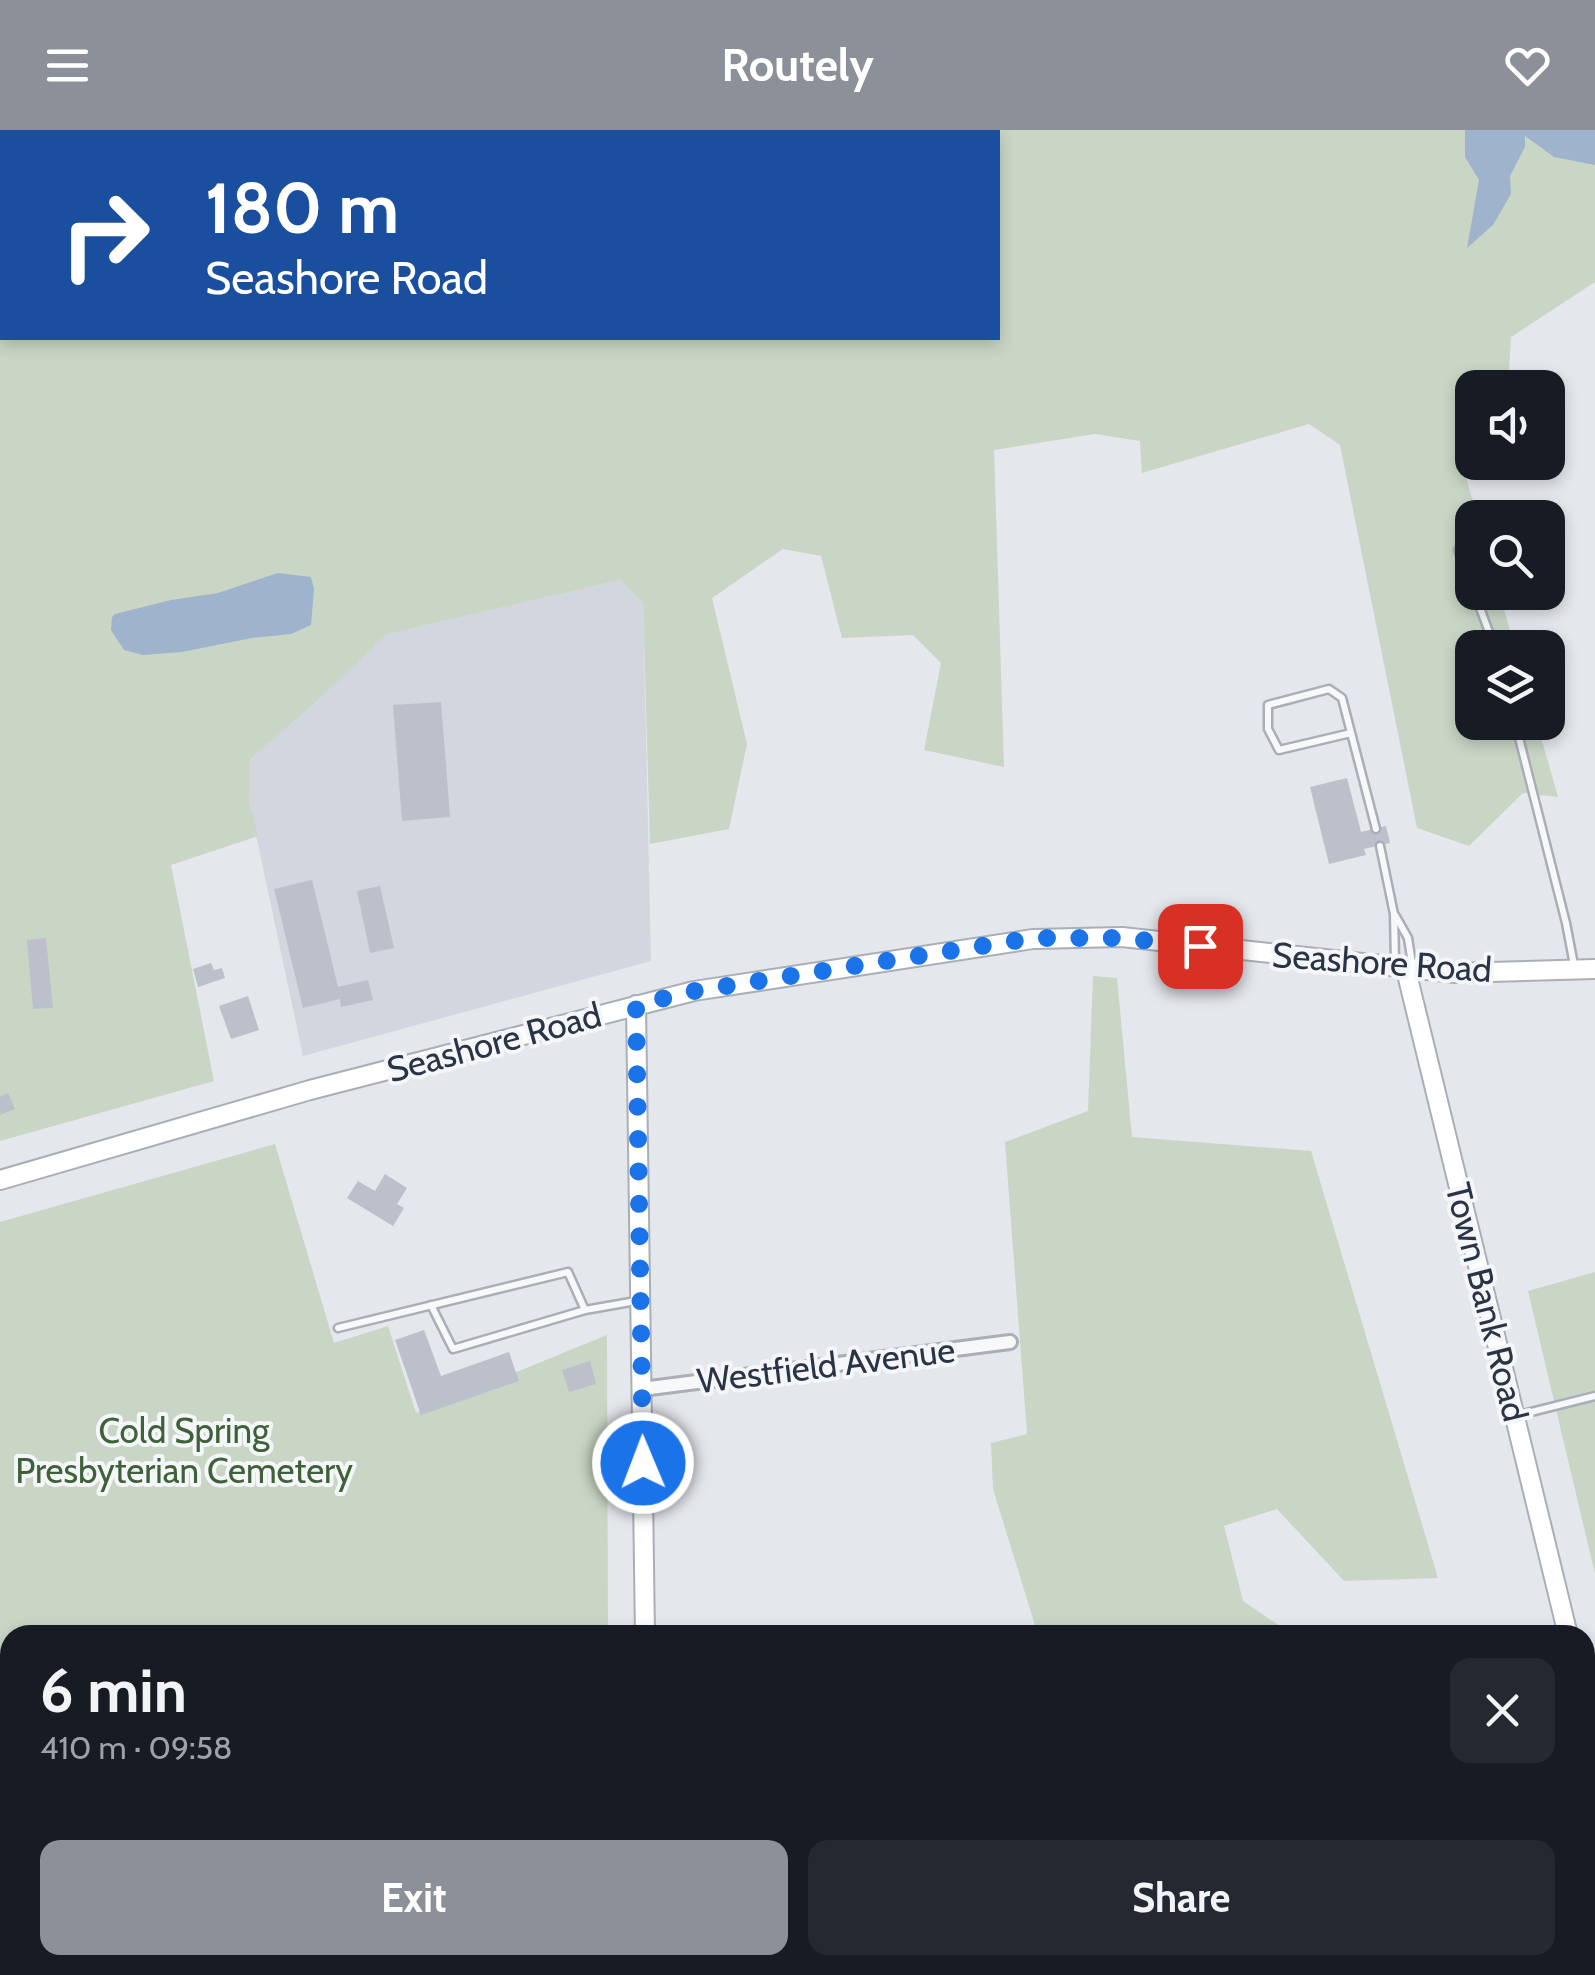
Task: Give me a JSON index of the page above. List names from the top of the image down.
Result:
{
  "streets": {
    "street": ["Seashore Road", "Town Bank Road", "Westfield Avenue"]
  },
  "crossings": [
    ["Seashore Road", "Town Bank Road"]
  ],
  "parks": ["Cold Spring Presbyterian Cemetery"],
  "page": {
    "header": "Routely",
    "turn": ["180 m", "Seashore Road"],
    "heading": ["6 min", "410 m · 09:58"],
    "buttons": ["Exit", "Share"]
  }
}
